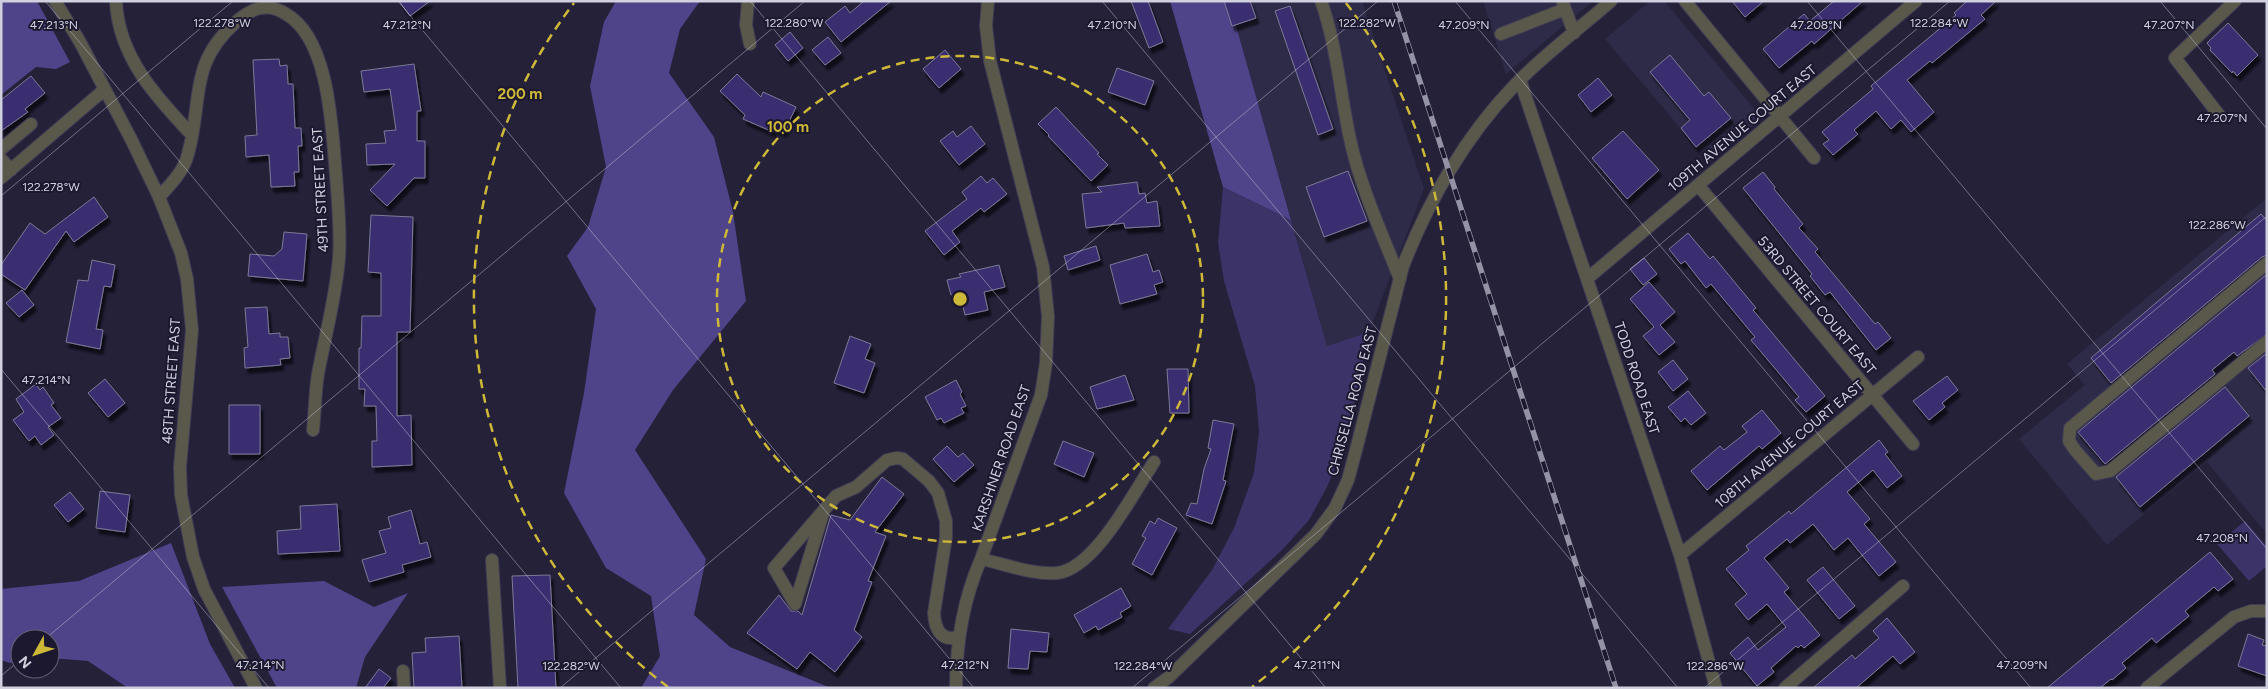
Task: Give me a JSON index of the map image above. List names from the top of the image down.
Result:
{
  "streets": {
    "street": [
      "109TH AVENUE COURT EAST",
      "49TH STREET EAST",
      "53RD STREET COURT EAST",
      "TODD ROAD EAST",
      "48TH STREET EAST",
      "CHRISELLA ROAD EAST",
      "108TH AVENUE COURT EAST",
      "KARSHNER ROAD EAST"
    ]
  },
  "crossings": [
    ["109TH AVENUE COURT EAST", "53RD STREET COURT EAST"],
    ["109TH AVENUE COURT EAST", "TODD ROAD EAST"],
    ["53RD STREET COURT EAST", "108TH AVENUE COURT EAST"],
    ["TODD ROAD EAST", "CHRISELLA ROAD EAST"],
    ["TODD ROAD EAST", "108TH AVENUE COURT EAST"]
  ],
  "north": "bottom left",
  "coordinates": [
    "122.278°W",
    "122.280°W",
    "122.282°W",
    "122.284°W",
    "47.213°N",
    "47.212°N",
    "47.210°N",
    "47.209°N",
    "47.208°N",
    "47.207°N",
    "122.286°W",
    "47.214°N",
    "47.211°N"
  ],
  "rings": ["200 m", "100 m"]
}
